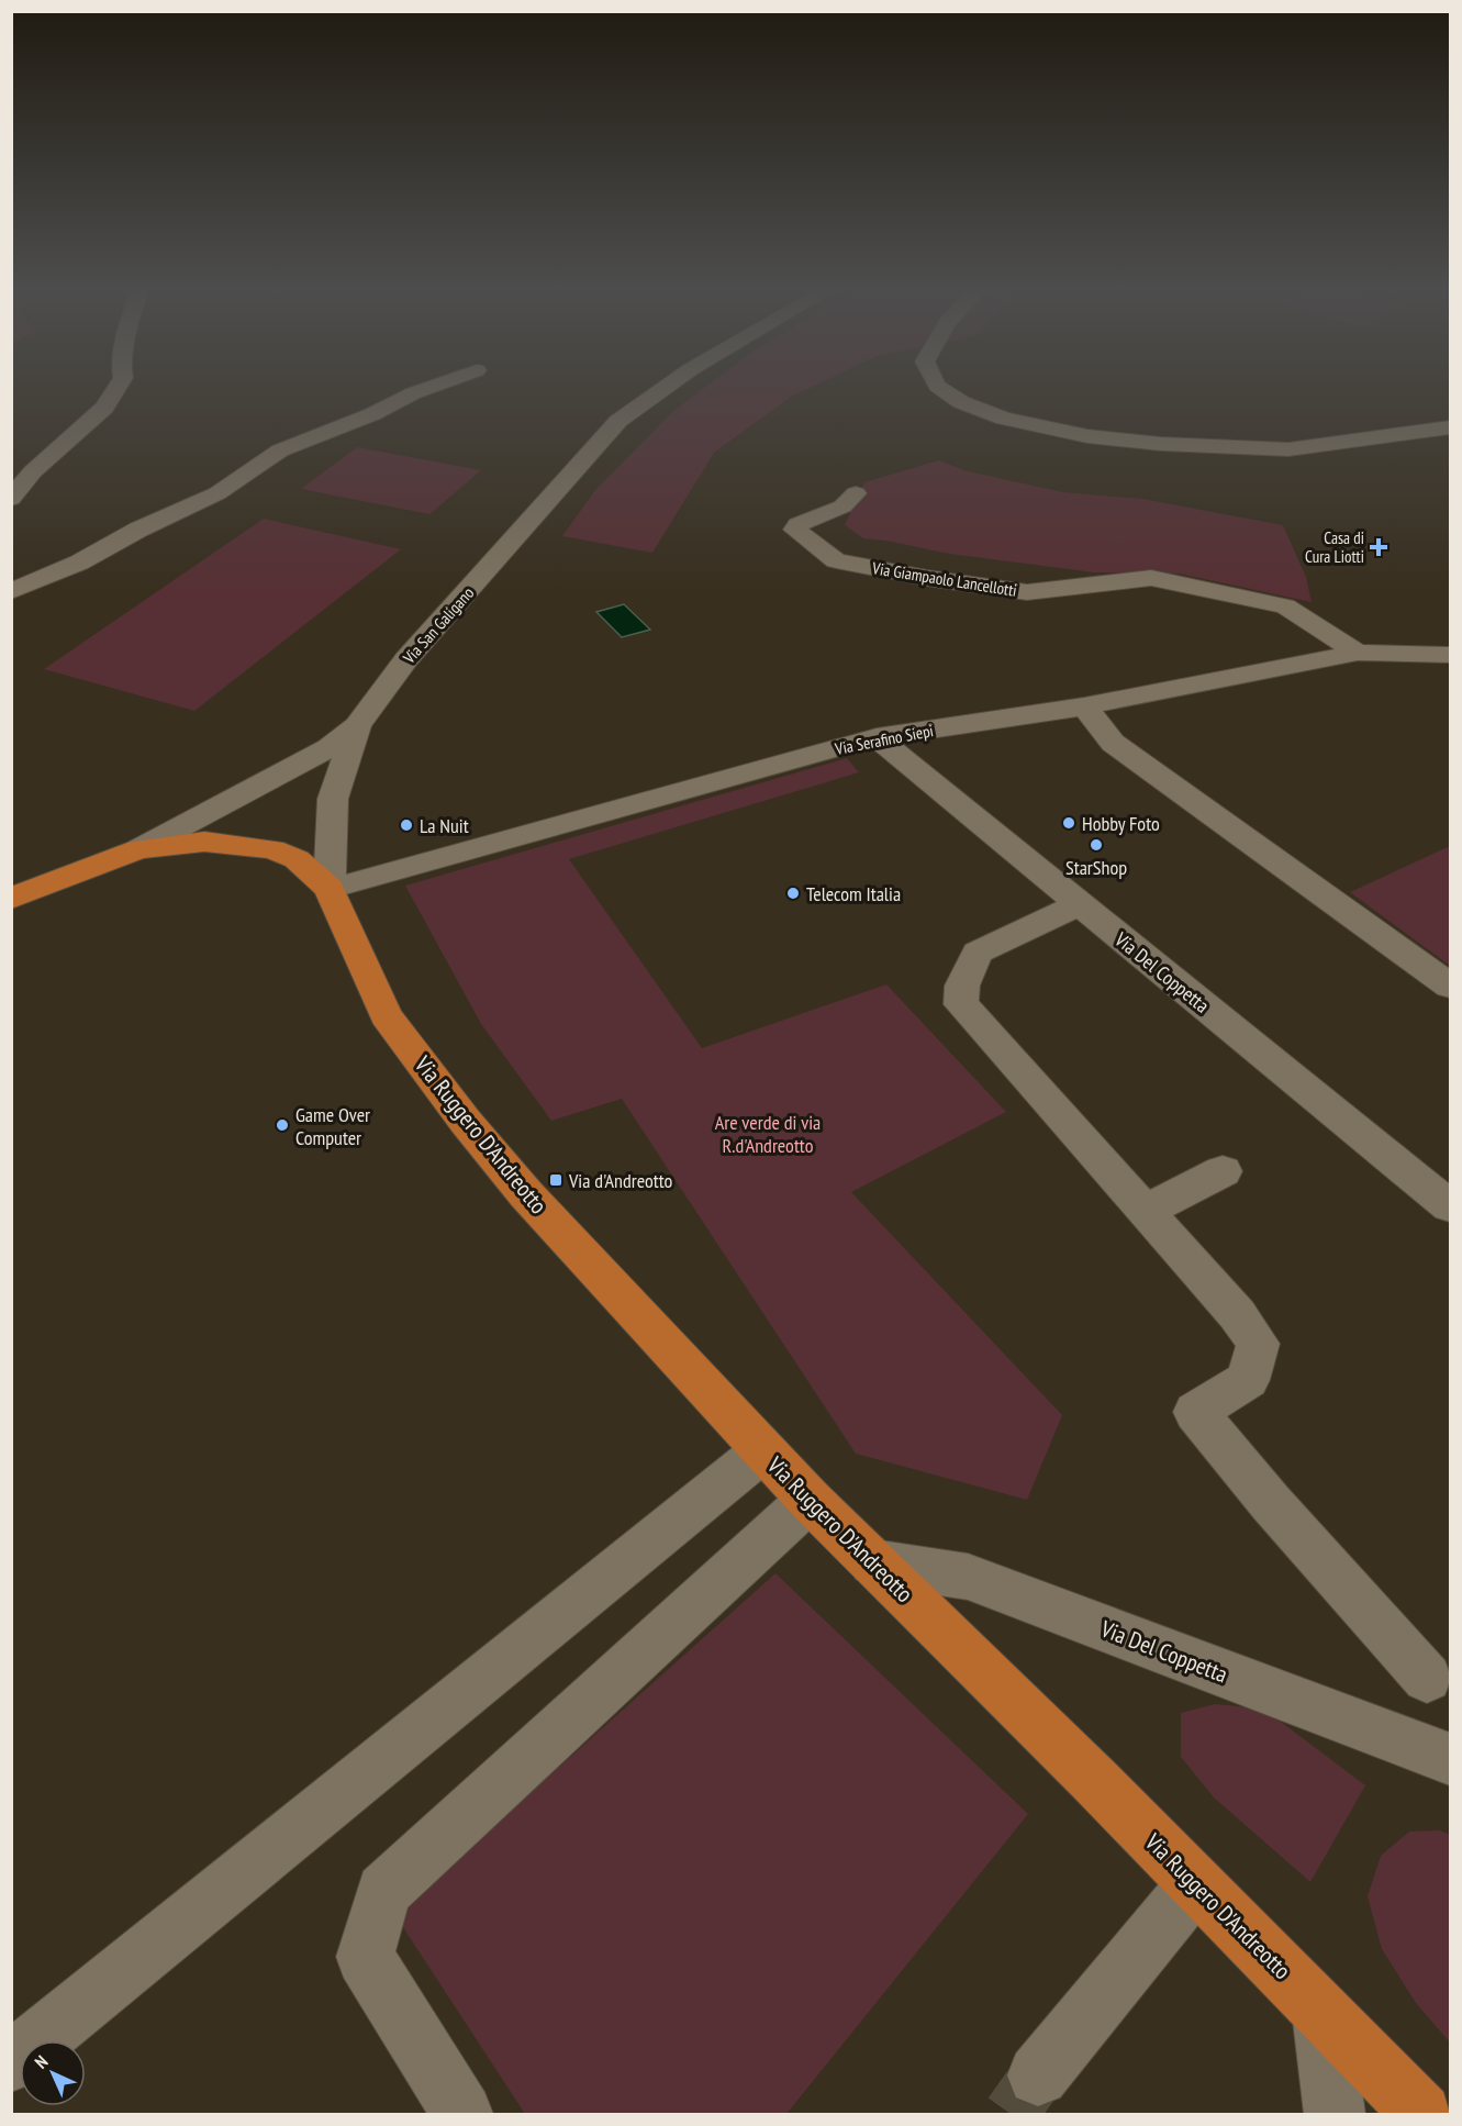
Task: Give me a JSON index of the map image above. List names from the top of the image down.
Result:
{
  "streets": {
    "main road": ["Via San Galigano", "Via Ruggero D'Andreotto"],
    "street": ["Via Giampaolo Lancellotti", "Via Serafino Siepi", "Via Del Coppetta"]
  },
  "crossings": [
    ["Via Giampaolo Lancellotti", "Via Serafino Siepi"],
    ["Via San Galigano", "Via Ruggero D'Andreotto"],
    ["Via Serafino Siepi", "Via Del Coppetta"],
    ["Via Serafino Siepi", "Via Ruggero D'Andreotto"],
    ["Via Del Coppetta", "Via Ruggero D'Andreotto"]
  ],
  "parks": ["Are verde di via R.d'Andreotto"],
  "places": {
    "health": ["Casa di Cura Liotti"],
    "other": [
      "Hobby Foto",
      "La Nuit",
      "StarShop",
      "Telecom Italia",
      "Game Over Computer"
    ],
    "transit": ["Via d'Andreotto"]
  },
  "north": "top left"
}
